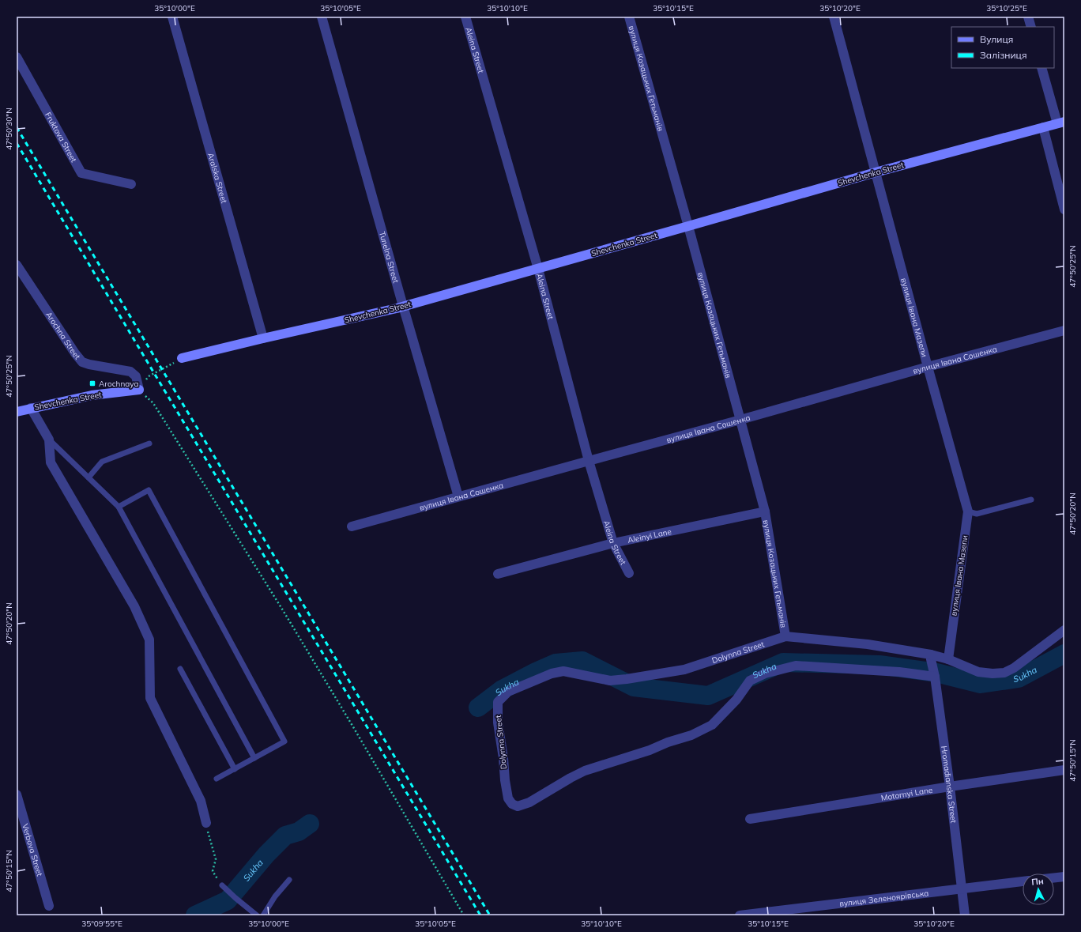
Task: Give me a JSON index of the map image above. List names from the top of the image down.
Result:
{
  "streets": {
    "street": [
      "Aleina Street",
      "вулиця Козацьких Гетьманів",
      "Fruktova Street",
      "Shevchenka Street",
      "Aralska Street",
      "Tunelna Street",
      "вулиця Івана Мазепи",
      "Arochna Street",
      "вулиця Івана Сошенка",
      "Aleinyi Lane",
      "Dolynna Street",
      "Hromadianska Street",
      "Motornyi Lane",
      "Verbova Street",
      "вулиця Зеленоярівська"
    ]
  },
  "crossings": [
    ["Aleina Street", "Shevchenka Street"],
    ["Aleina Street", "вулиця Івана Сошенка"],
    ["Aleina Street", "Aleinyi Lane"],
    ["вулиця Козацьких Гетьманів", "Shevchenka Street"],
    ["вулиця Козацьких Гетьманів", "вулиця Івана Сошенка"],
    ["вулиця Козацьких Гетьманів", "Aleinyi Lane"],
    ["вулиця Козацьких Гетьманів", "Dolynna Street"],
    ["Shevchenka Street", "Aralska Street"],
    ["Shevchenka Street", "Tunelna Street"],
    ["Shevchenka Street", "вулиця Івана Мазепи"],
    ["Shevchenka Street", "Arochna Street"],
    ["Tunelna Street", "вулиця Івана Сошенка"],
    ["вулиця Івана Мазепи", "вулиця Івана Сошенка"],
    ["вулиця Івана Мазепи", "Dolynna Street"],
    ["Dolynna Street", "Hromadianska Street"],
    ["Hromadianska Street", "Motornyi Lane"],
    ["Hromadianska Street", "вулиця Зеленоярівська"]
  ],
  "water": ["Sukha"],
  "places": {
    "transit": ["Arochnaya"]
  },
  "legend": ["Вулиця", "Залізниця"],
  "north": "top",
  "coordinates": [
    "35°10'00\"E",
    "35°10'05\"E",
    "35°10'10\"E",
    "35°10'15\"E",
    "35°10'20\"E",
    "35°10'25\"E",
    "47°50'30\"N",
    "47°50'25\"N",
    "47°50'20\"N",
    "47°50'15\"N",
    "35°09'55\"E"
  ]
}
